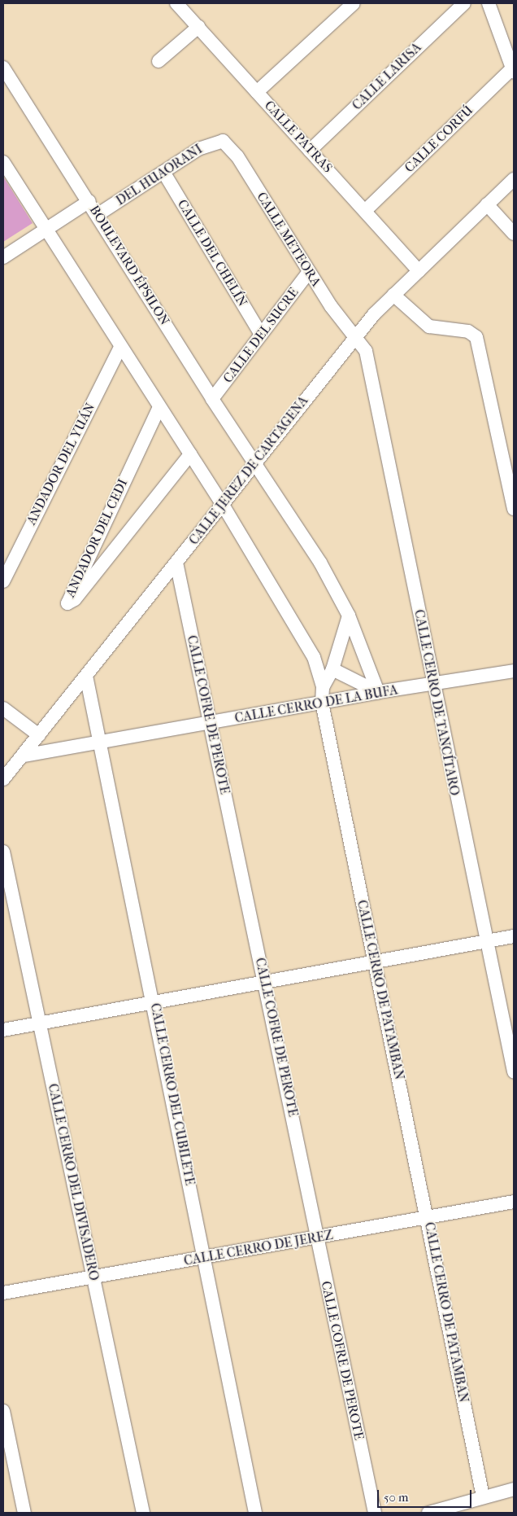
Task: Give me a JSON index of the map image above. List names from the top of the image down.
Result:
{
  "streets": {
    "street": [
      "CALLE LARISA",
      "CALLE PATRAS",
      "CALLE CORFÚ",
      "DEL HUAORANI",
      "CALLE METEORA",
      "CALLE DEL CHELÍN",
      "BOULEVARD ÉPSILON",
      "CALLE DEL SUCRE",
      "ANDADOR DEL YUÁN",
      "CALLE JEREZ DE CARTAGENA",
      "ANDADOR DEL CEDI",
      "CALLE CERRO DE TANCÍTARO",
      "CALLE CERRO DE LA BUFA",
      "CALLE COFRE DE PEROTE",
      "CALLE CERRO DE PATAMBAN",
      "CALLE CERRO DEL CUBILETE",
      "CALLE CERRO DEL DIVISADERO",
      "CALLE CERRO DE JEREZ"
    ]
  },
  "crossings": [
    ["CALLE LARISA", "CALLE PATRAS"],
    ["CALLE PATRAS", "CALLE CORFÚ"],
    ["CALLE PATRAS", "CALLE JEREZ DE CARTAGENA"],
    ["DEL HUAORANI", "CALLE METEORA"],
    ["DEL HUAORANI", "CALLE DEL CHELÍN"],
    ["DEL HUAORANI", "BOULEVARD ÉPSILON"],
    ["CALLE METEORA", "CALLE DEL SUCRE"],
    ["CALLE METEORA", "CALLE JEREZ DE CARTAGENA"],
    ["CALLE METEORA", "CALLE CERRO DE TANCÍTARO"],
    ["CALLE DEL CHELÍN", "CALLE DEL SUCRE"],
    ["BOULEVARD ÉPSILON", "CALLE DEL SUCRE"],
    ["BOULEVARD ÉPSILON", "CALLE JEREZ DE CARTAGENA"],
    ["BOULEVARD ÉPSILON", "CALLE CERRO DE LA BUFA"],
    ["CALLE JEREZ DE CARTAGENA", "CALLE CERRO DE TANCÍTARO"],
    ["CALLE JEREZ DE CARTAGENA", "CALLE CERRO DE LA BUFA"],
    ["CALLE JEREZ DE CARTAGENA", "CALLE COFRE DE PEROTE"],
    ["CALLE JEREZ DE CARTAGENA", "CALLE CERRO DE PATAMBAN"],
    ["CALLE JEREZ DE CARTAGENA", "CALLE CERRO DEL CUBILETE"],
    ["CALLE CERRO DE TANCÍTARO", "CALLE CERRO DE LA BUFA"],
    ["CALLE CERRO DE LA BUFA", "CALLE COFRE DE PEROTE"],
    ["CALLE CERRO DE LA BUFA", "CALLE CERRO DE PATAMBAN"],
    ["CALLE CERRO DE LA BUFA", "CALLE CERRO DEL CUBILETE"],
    ["CALLE COFRE DE PEROTE", "CALLE CERRO DE JEREZ"],
    ["CALLE CERRO DE PATAMBAN", "CALLE CERRO DE JEREZ"],
    ["CALLE CERRO DEL CUBILETE", "CALLE CERRO DE JEREZ"],
    ["CALLE CERRO DEL DIVISADERO", "CALLE CERRO DE JEREZ"]
  ],
  "scale_bar": "50 m"
}
